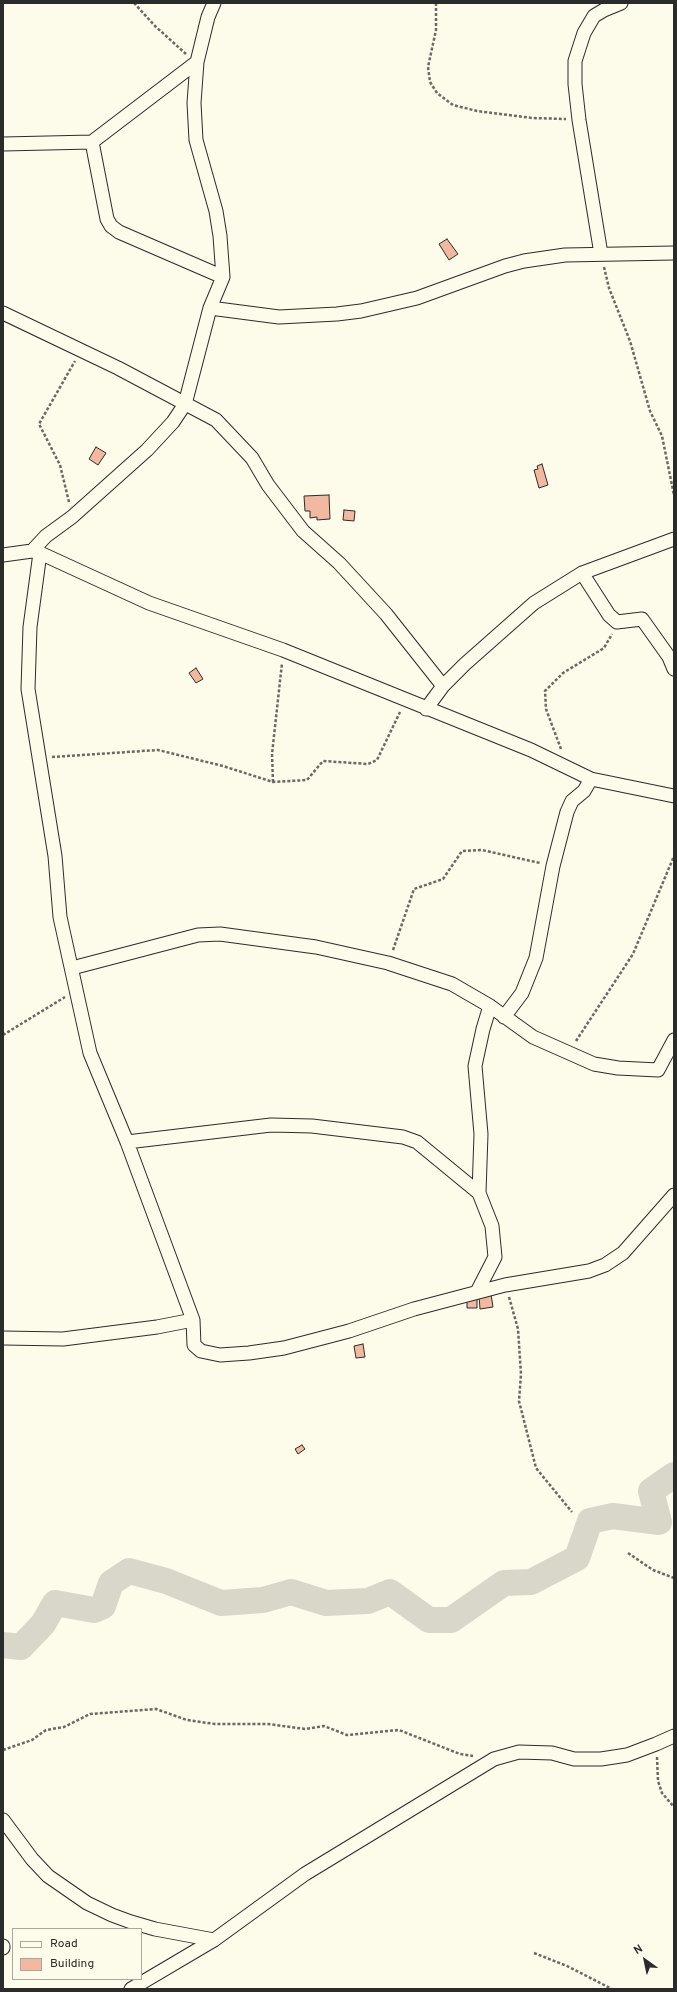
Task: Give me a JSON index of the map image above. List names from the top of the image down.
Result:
{
  "legend": ["Road", "Building"],
  "north": "top left"
}
